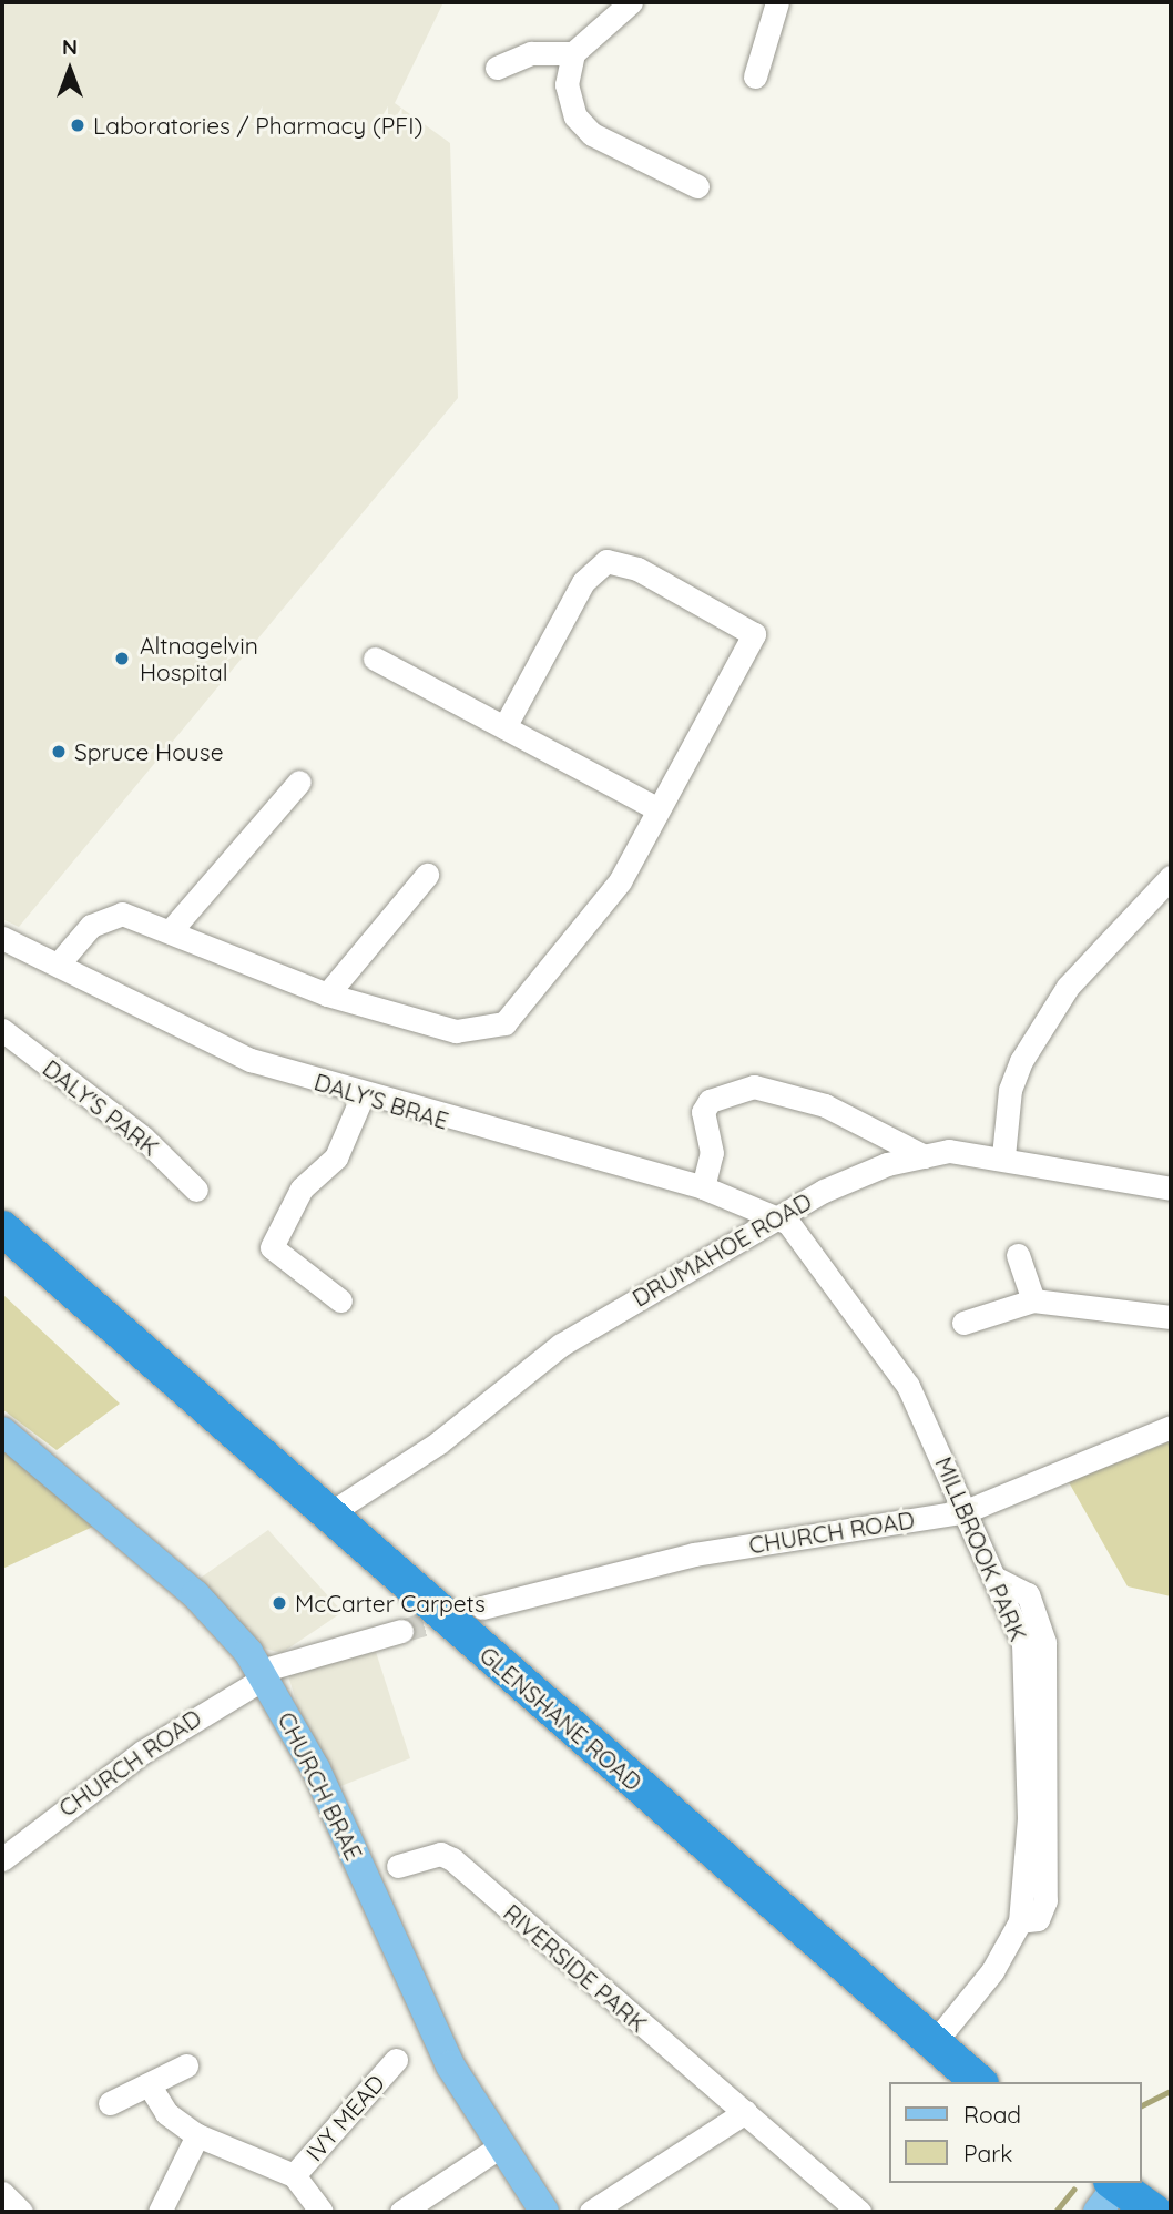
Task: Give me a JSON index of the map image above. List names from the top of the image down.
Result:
{
  "streets": {
    "highway": ["GLENSHANE ROAD"],
    "main road": ["CHURCH BRAE"],
    "street": [
      "DALY'S BRAE",
      "DALY'S PARK",
      "DRUMAHOE ROAD",
      "CHURCH ROAD",
      "MILLBROOK PARK",
      "RIVERSIDE PARK",
      "IVY MEAD"
    ]
  },
  "crossings": [
    ["DALY'S BRAE", "DRUMAHOE ROAD"],
    ["DALY'S BRAE", "MILLBROOK PARK"],
    ["DRUMAHOE ROAD", "MILLBROOK PARK"],
    ["DRUMAHOE ROAD", "GLENSHANE ROAD"],
    ["CHURCH ROAD", "MILLBROOK PARK"],
    ["CHURCH ROAD", "CHURCH BRAE"],
    ["MILLBROOK PARK", "GLENSHANE ROAD"]
  ],
  "places": [
    "Laboratories / Pharmacy (PFI)",
    "Altnagelvin Hospital",
    "Spruce House",
    "McCarter Carpets"
  ],
  "legend": ["Road", "Park"],
  "north": "top"
}
